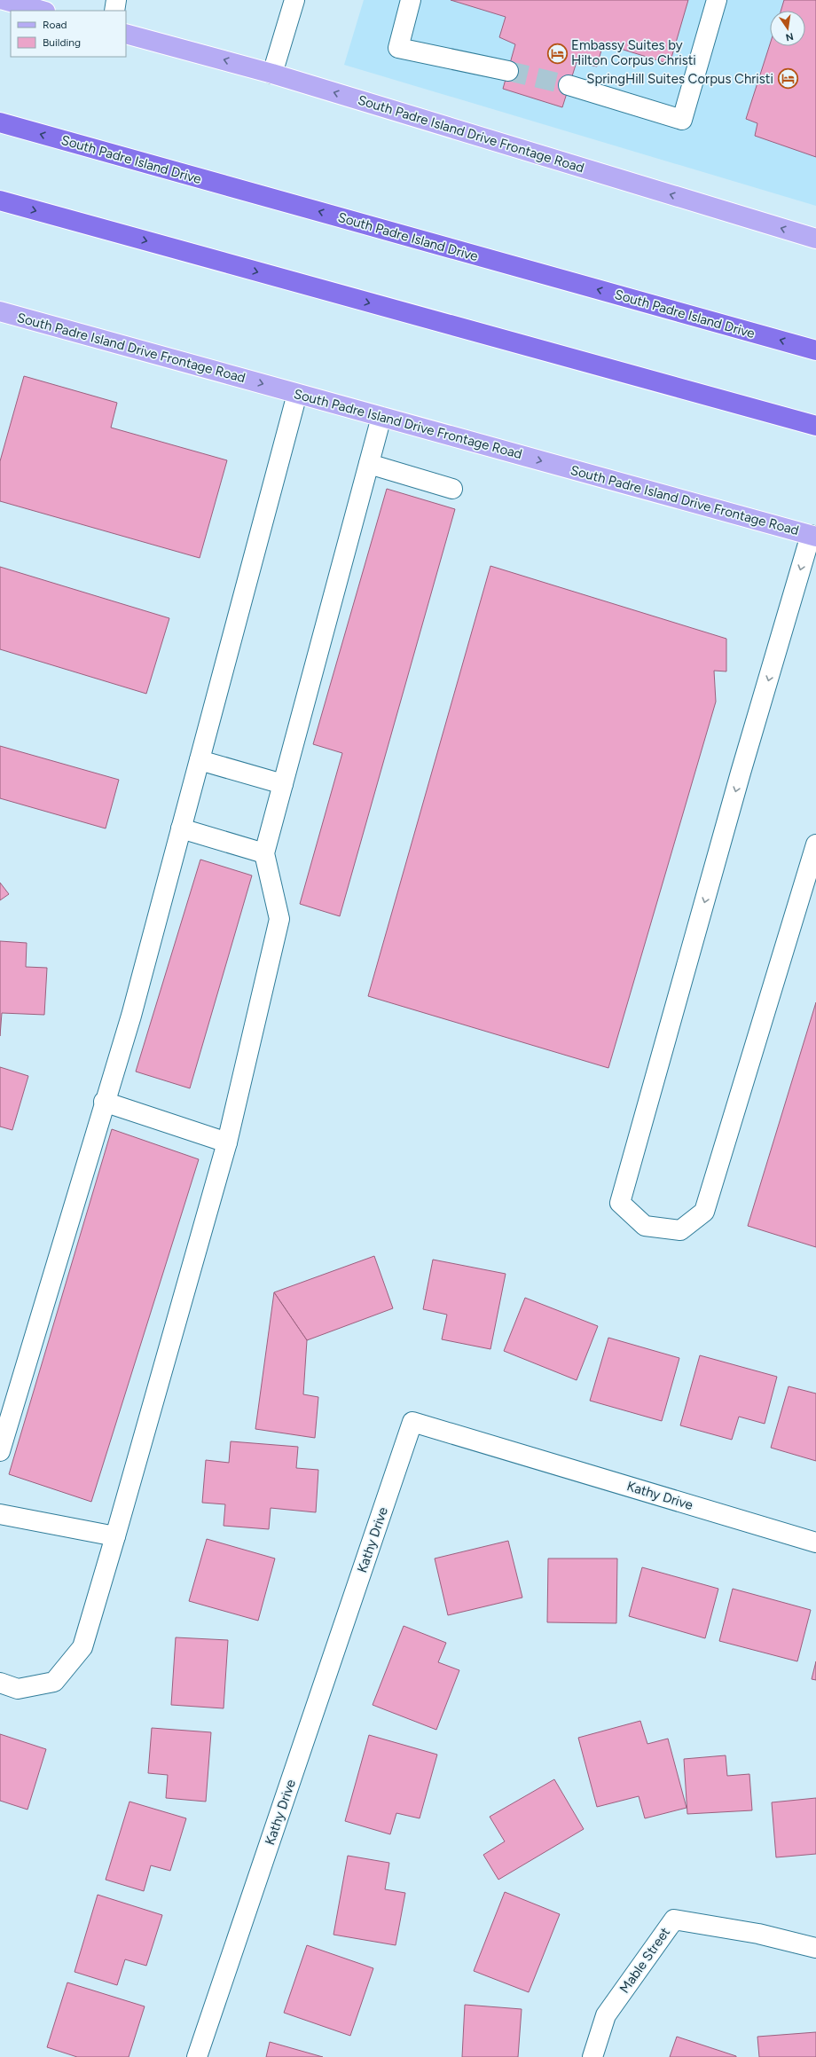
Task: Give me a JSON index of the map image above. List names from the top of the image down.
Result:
{
  "streets": {
    "highway": ["South Padre Island Drive"],
    "main road": ["South Padre Island Drive Frontage Road"],
    "street": ["Kathy Drive", "Mable Street"]
  },
  "places": {
    "hotel": ["Embassy Suites by Hilton Corpus Christi", "SpringHill Suites Corpus Christi"]
  },
  "legend": ["Road", "Building"],
  "north": "bottom"
}
